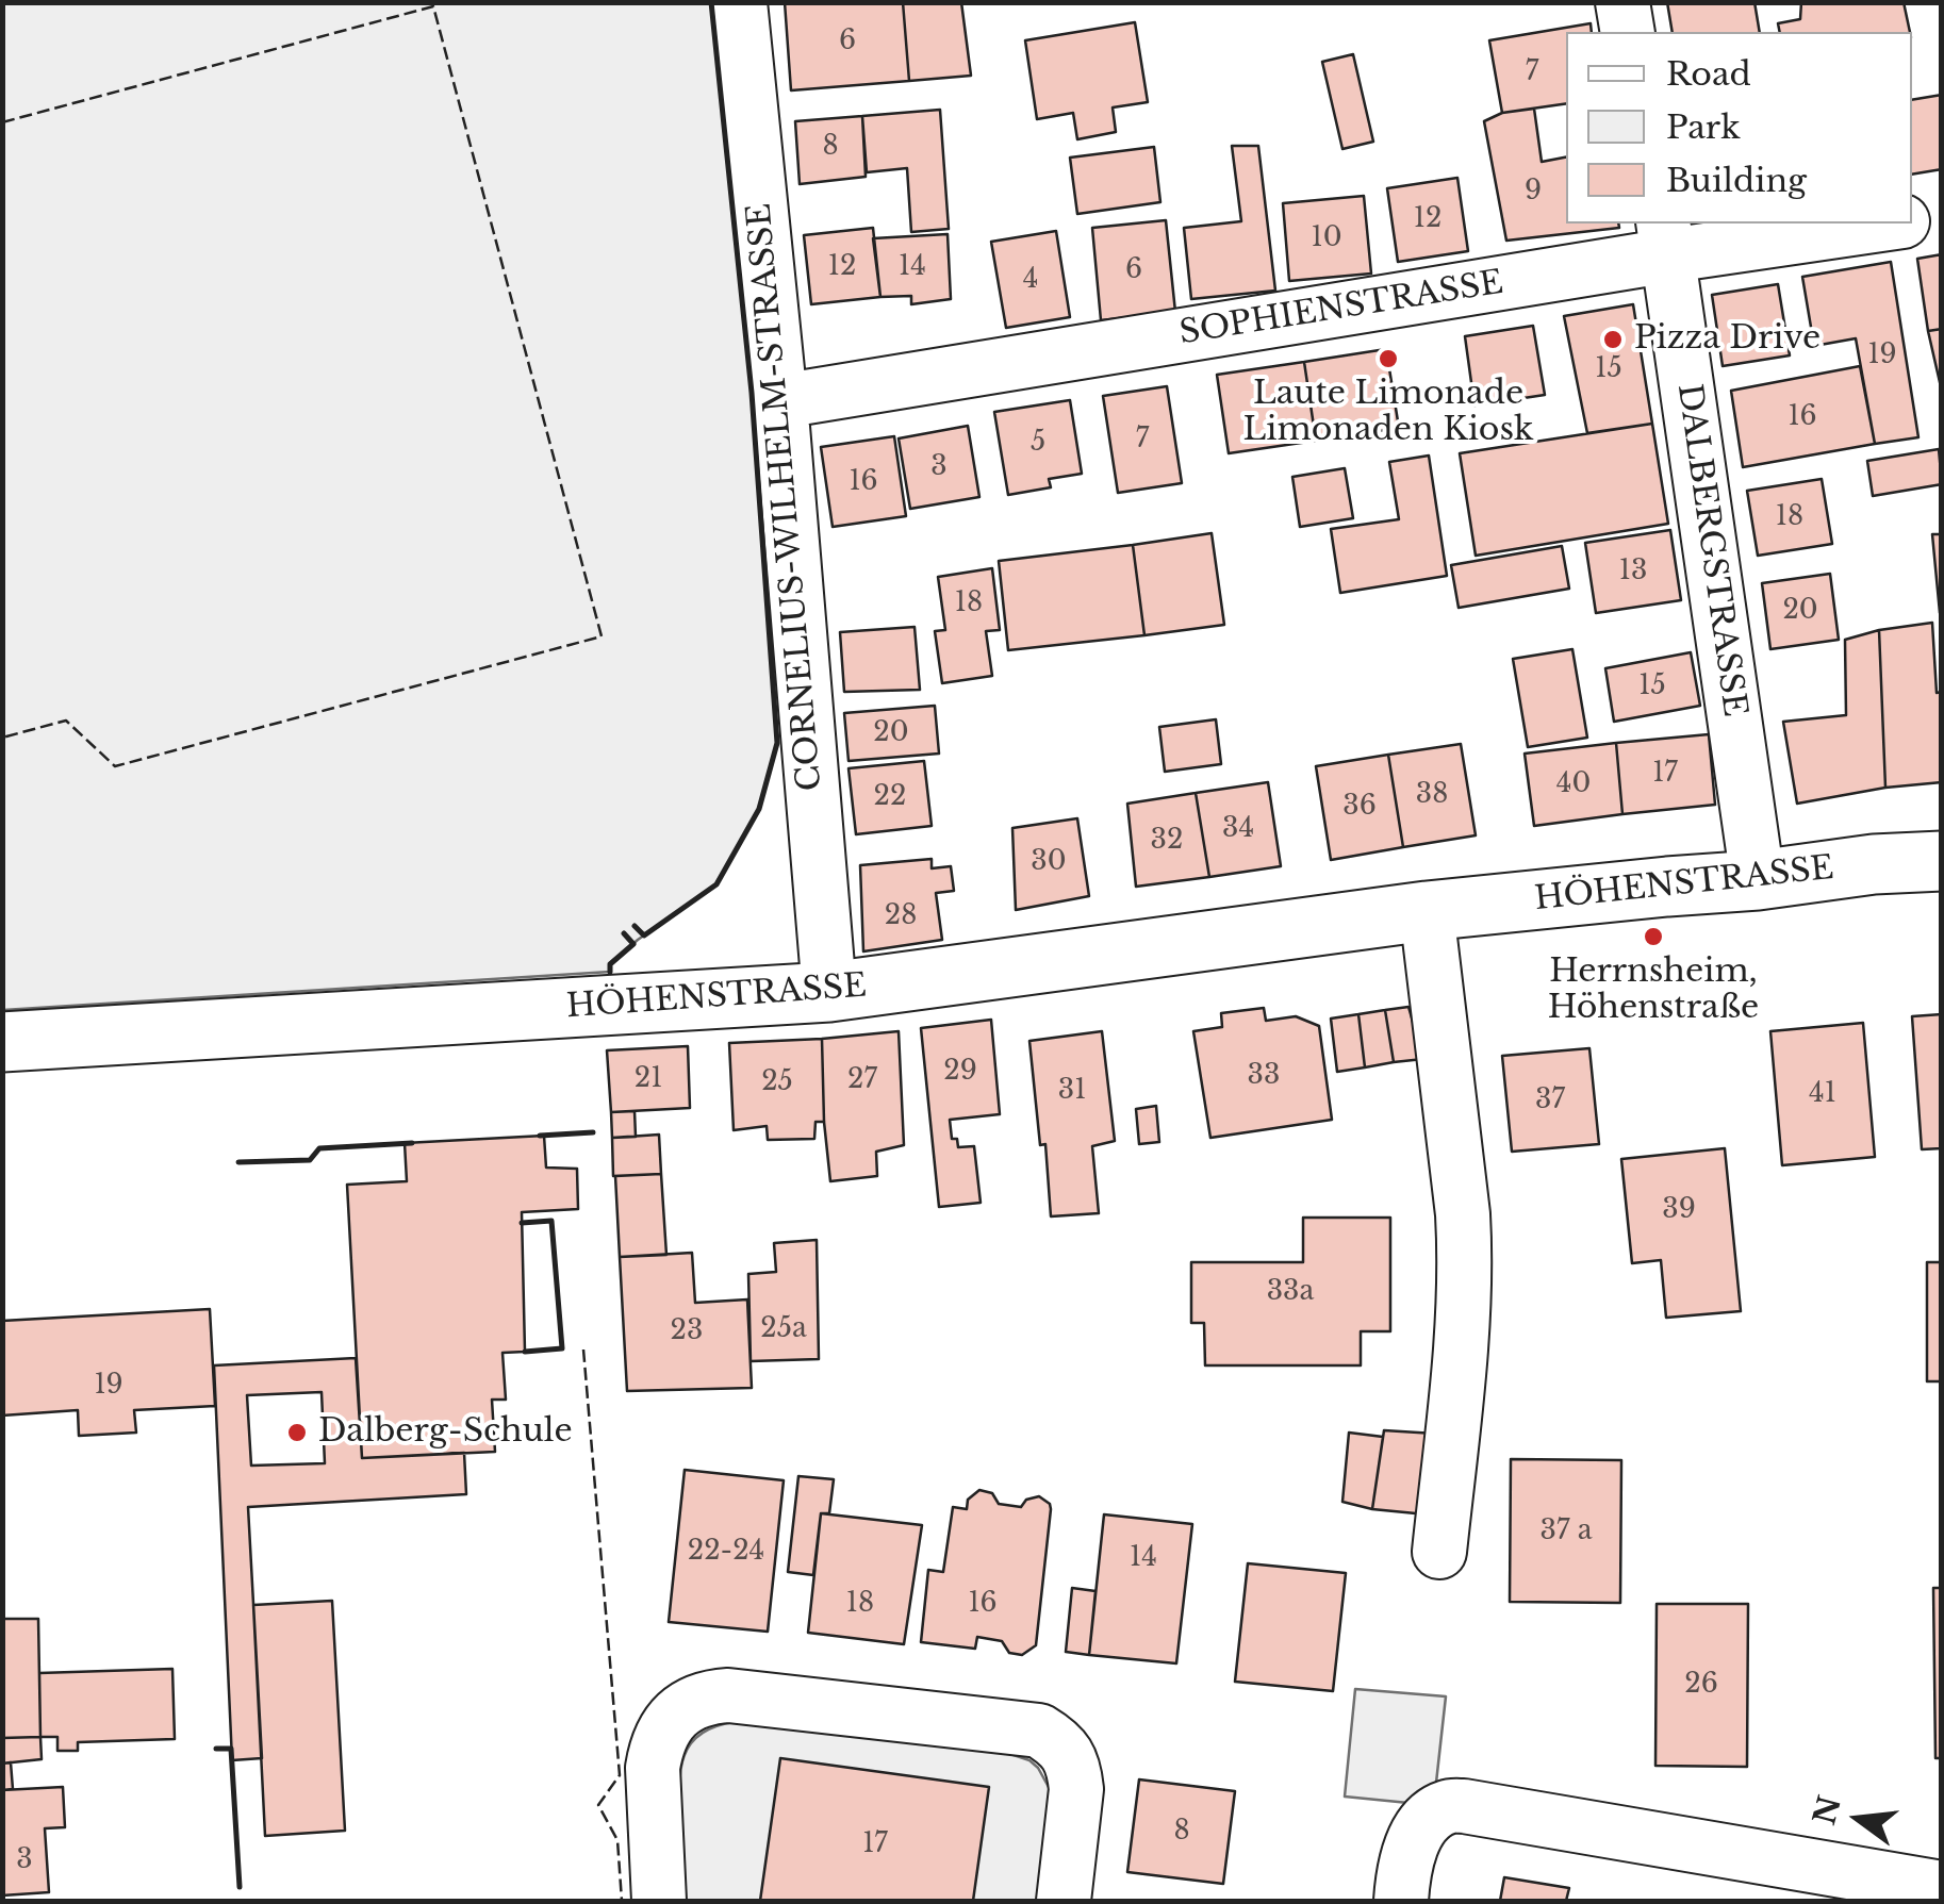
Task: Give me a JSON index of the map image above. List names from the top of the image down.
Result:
{
  "streets": {
    "main road": ["HÖHENSTRASSE"],
    "street": ["SOPHIENSTRASSE", "CORNELIUS-WILHELM-STRASSE", "DALBERGSTRASSE"]
  },
  "crossings": [
    ["SOPHIENSTRASSE", "CORNELIUS-WILHELM-STRASSE"],
    ["SOPHIENSTRASSE", "DALBERGSTRASSE"],
    ["CORNELIUS-WILHELM-STRASSE", "HÖHENSTRASSE"],
    ["DALBERGSTRASSE", "HÖHENSTRASSE"]
  ],
  "places": [
    "Pizza Drive",
    "Laute Limonade Limonaden Kiosk",
    "Herrnsheim, Höhenstraße",
    "Dalberg-Schule"
  ],
  "house_numbers": [
    "6",
    "7",
    "8",
    "9",
    "12",
    "10",
    "12",
    "14",
    "6",
    "4",
    "19",
    "15",
    "16",
    "7",
    "5",
    "3",
    "16",
    "18",
    "13",
    "18",
    "20",
    "15",
    "20",
    "17",
    "40",
    "38",
    "22",
    "36",
    "34",
    "32",
    "30",
    "28",
    "29",
    "33",
    "21",
    "27",
    "25",
    "31",
    "41",
    "37",
    "39",
    "33a",
    "25a",
    "23",
    "19",
    "37 a",
    "22-24",
    "14",
    "18",
    "16",
    "26",
    "8",
    "17",
    "3"
  ],
  "legend": ["Road", "Park", "Building"],
  "north": "left"
}
